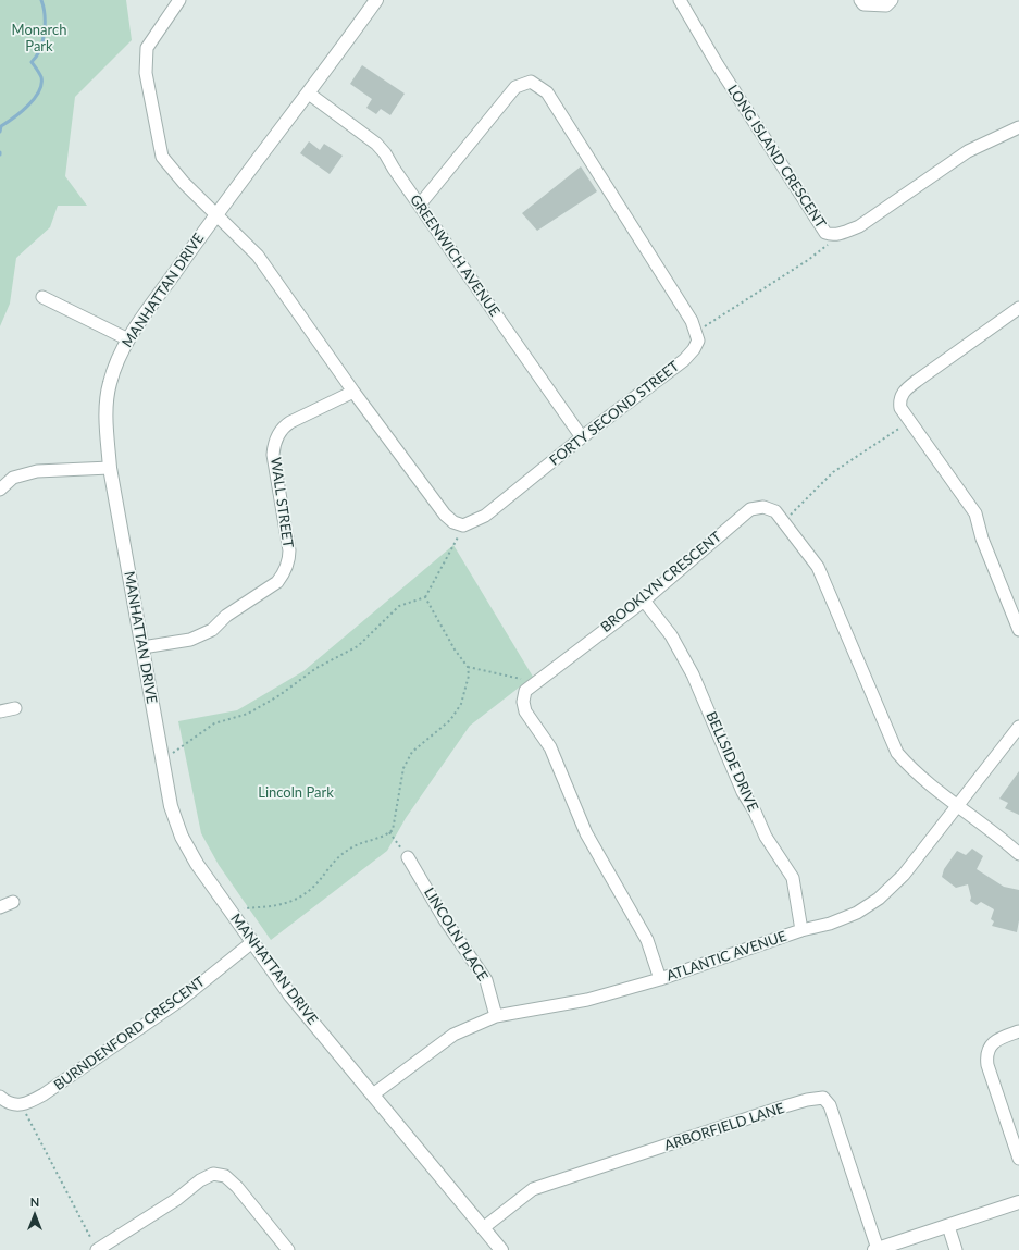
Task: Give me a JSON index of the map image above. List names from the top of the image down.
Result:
{
  "streets": {
    "street": [
      "LONG ISLAND CRESCENT",
      "GREENWICH AVENUE",
      "MANHATTAN DRIVE",
      "FORTY SECOND STREET",
      "WALL STREET",
      "BROOKLYN CRESCENT",
      "BELLSIDE DRIVE",
      "LINCOLN PLACE",
      "ATLANTIC AVENUE",
      "BURNDENFORD CRESCENT",
      "ARBORFIELD LANE"
    ]
  },
  "crossings": [
    ["GREENWICH AVENUE", "MANHATTAN DRIVE"],
    ["GREENWICH AVENUE", "FORTY SECOND STREET"],
    ["MANHATTAN DRIVE", "WALL STREET"],
    ["MANHATTAN DRIVE", "ATLANTIC AVENUE"],
    ["MANHATTAN DRIVE", "BURNDENFORD CRESCENT"],
    ["MANHATTAN DRIVE", "ARBORFIELD LANE"],
    ["BROOKLYN CRESCENT", "BELLSIDE DRIVE"],
    ["BROOKLYN CRESCENT", "ATLANTIC AVENUE"],
    ["BELLSIDE DRIVE", "ATLANTIC AVENUE"],
    ["LINCOLN PLACE", "ATLANTIC AVENUE"]
  ],
  "parks": ["Monarch Park", "Lincoln Park"],
  "north": "top"
}
